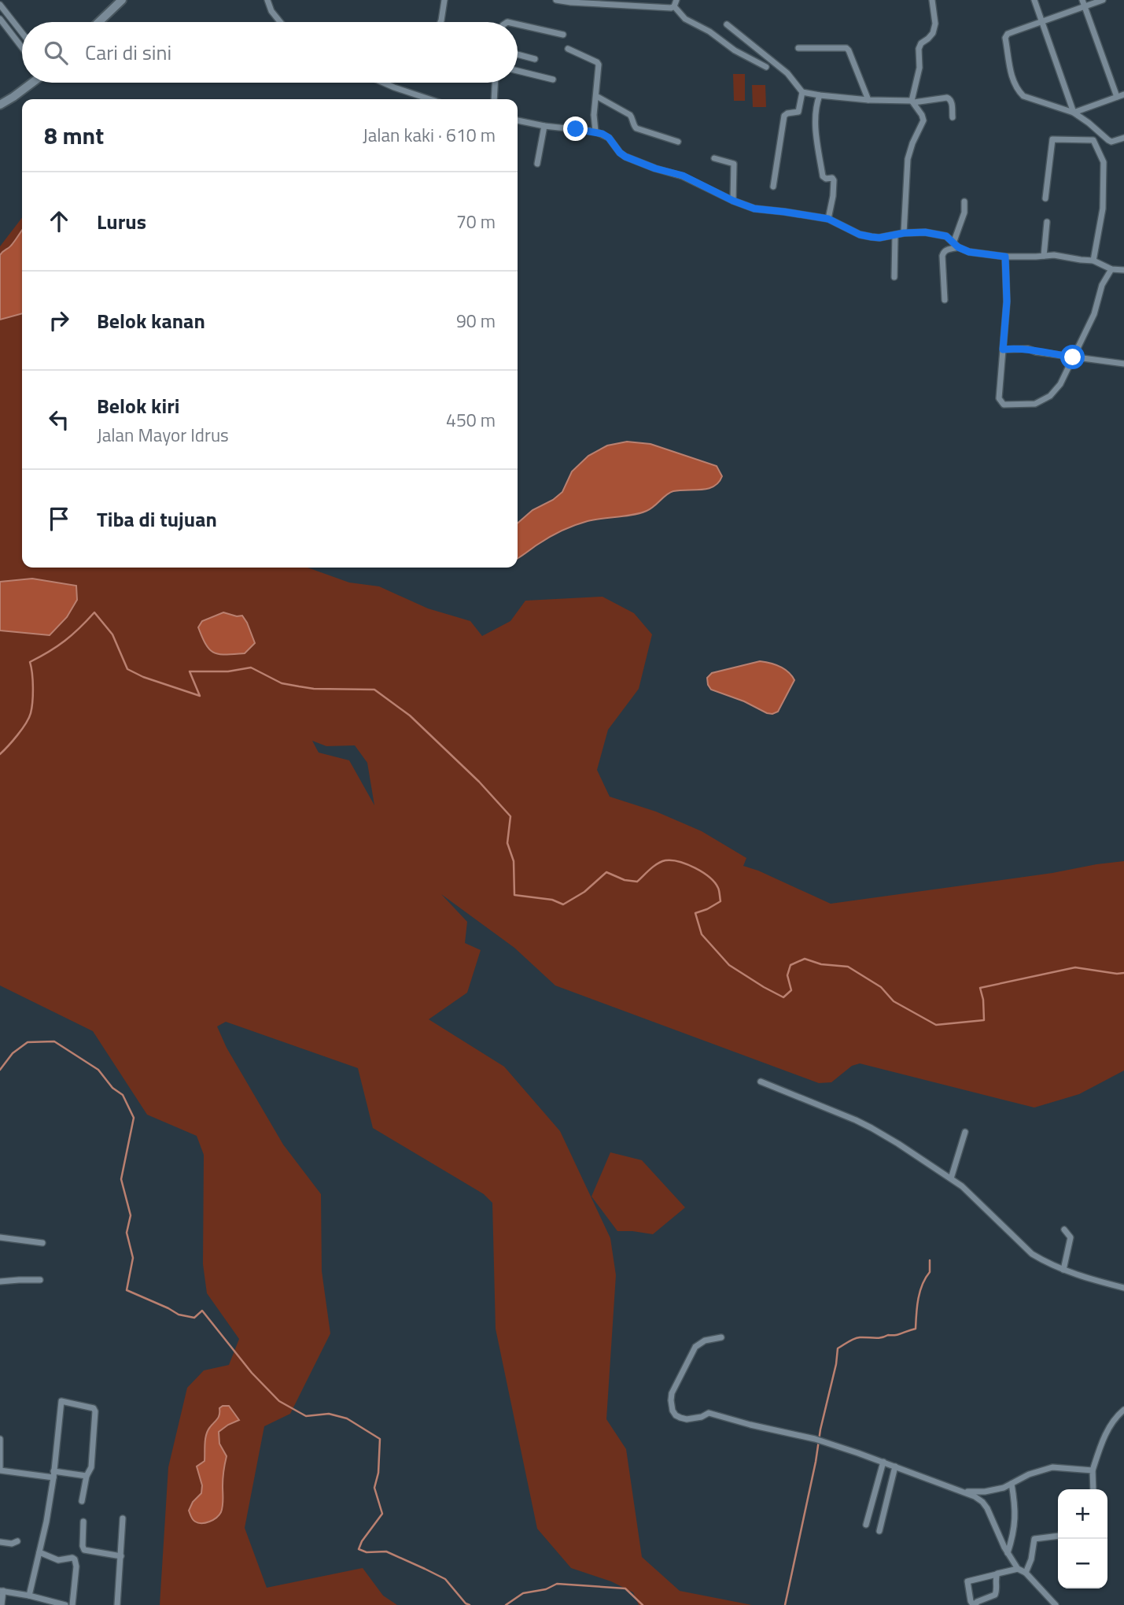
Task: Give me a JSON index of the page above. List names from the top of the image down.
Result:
{
  "page": {
    "search": "Cari di sini",
    "heading": ["8 mnt", "Jalan kaki · 610 m"],
    "list": [
      ["Lurus", "70 m"],
      ["Belok kanan", "90 m"],
      ["Belok kiri", "Jalan Mayor Idrus", "450 m"],
      "Tiba di tujuan"
    ],
    "map_buttons": ["+", "−"]
  }
}
